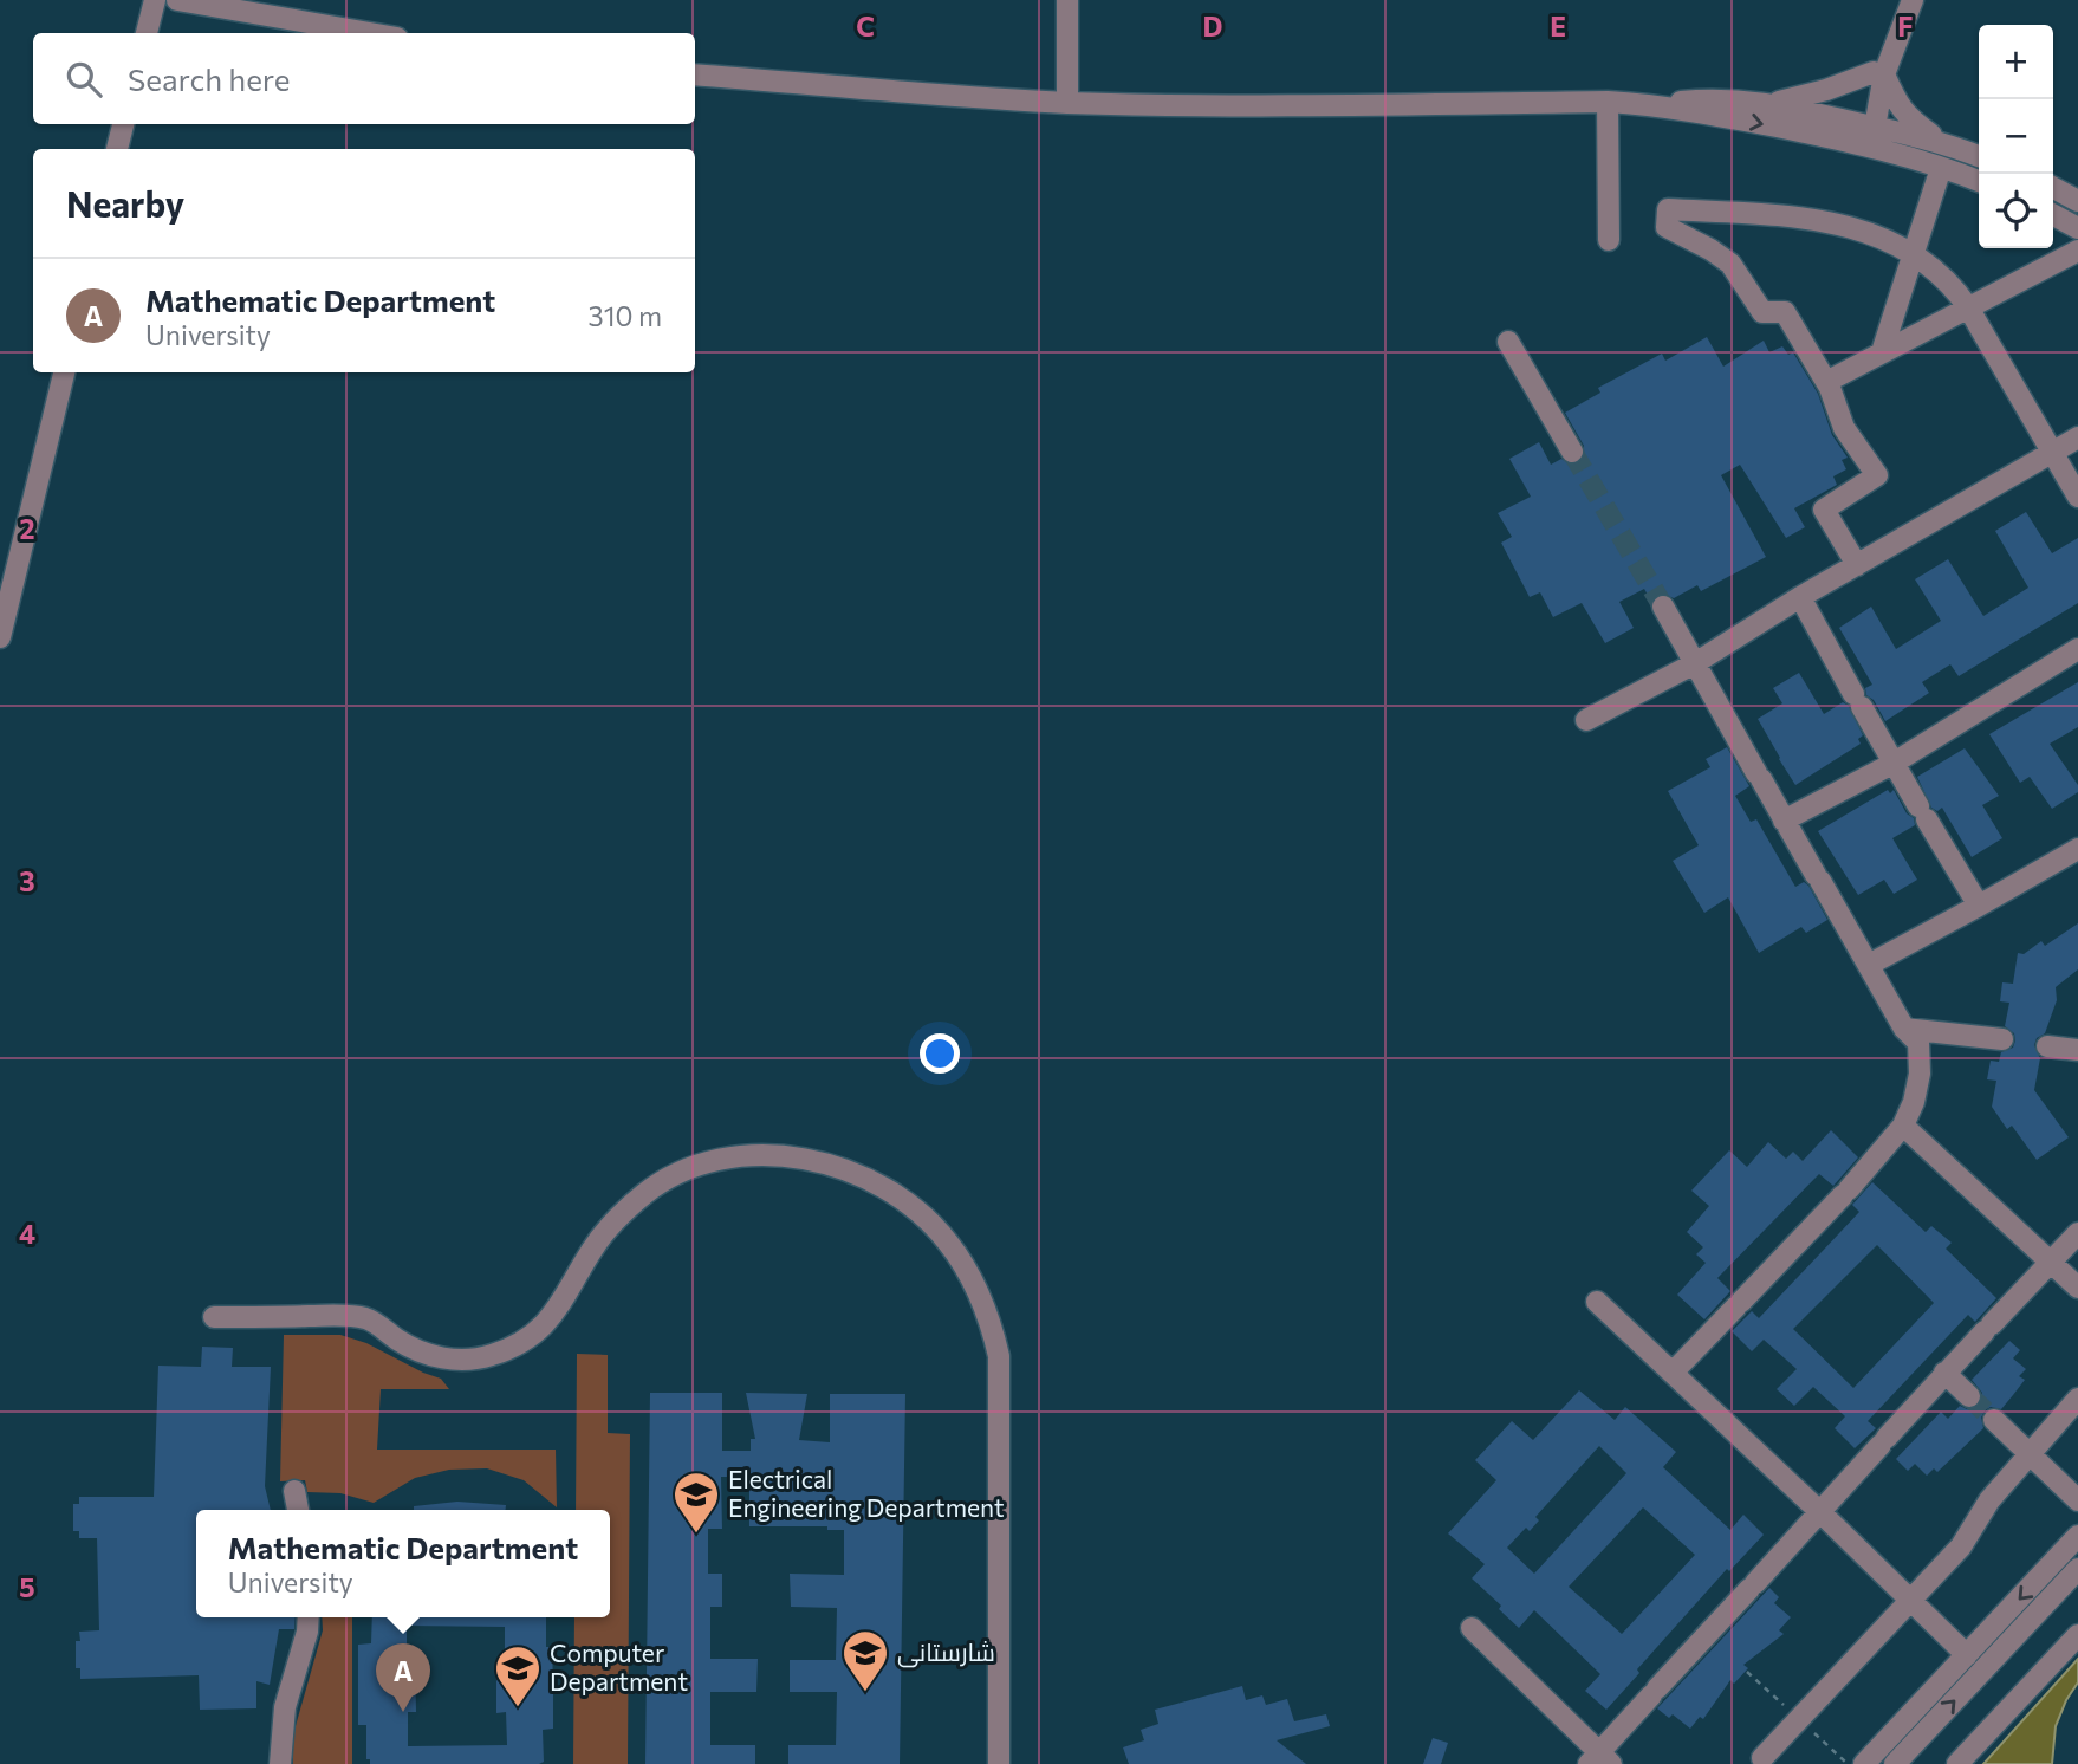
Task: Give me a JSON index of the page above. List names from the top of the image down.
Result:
{
  "places": {
    "school or university": ["Electrical Engineering Department", "شارستانی", "Computer Department"]
  },
  "page": {
    "map_buttons": ["+", "−"],
    "search": "Search here",
    "heading": "Nearby",
    "list": [
      {
        "mark": "A",
        "name": "Mathematic Department",
        "note": "University",
        "value": "310 m"
      }
    ],
    "popup": ["Mathematic Department", "University"],
    "pins": "A"
  },
  "grid": {
    "columns": [
      "C",
      "D",
      "E",
      "F"
    ],
    "rows": [
      "2",
      "3",
      "4",
      "5"
    ]
  }
}
